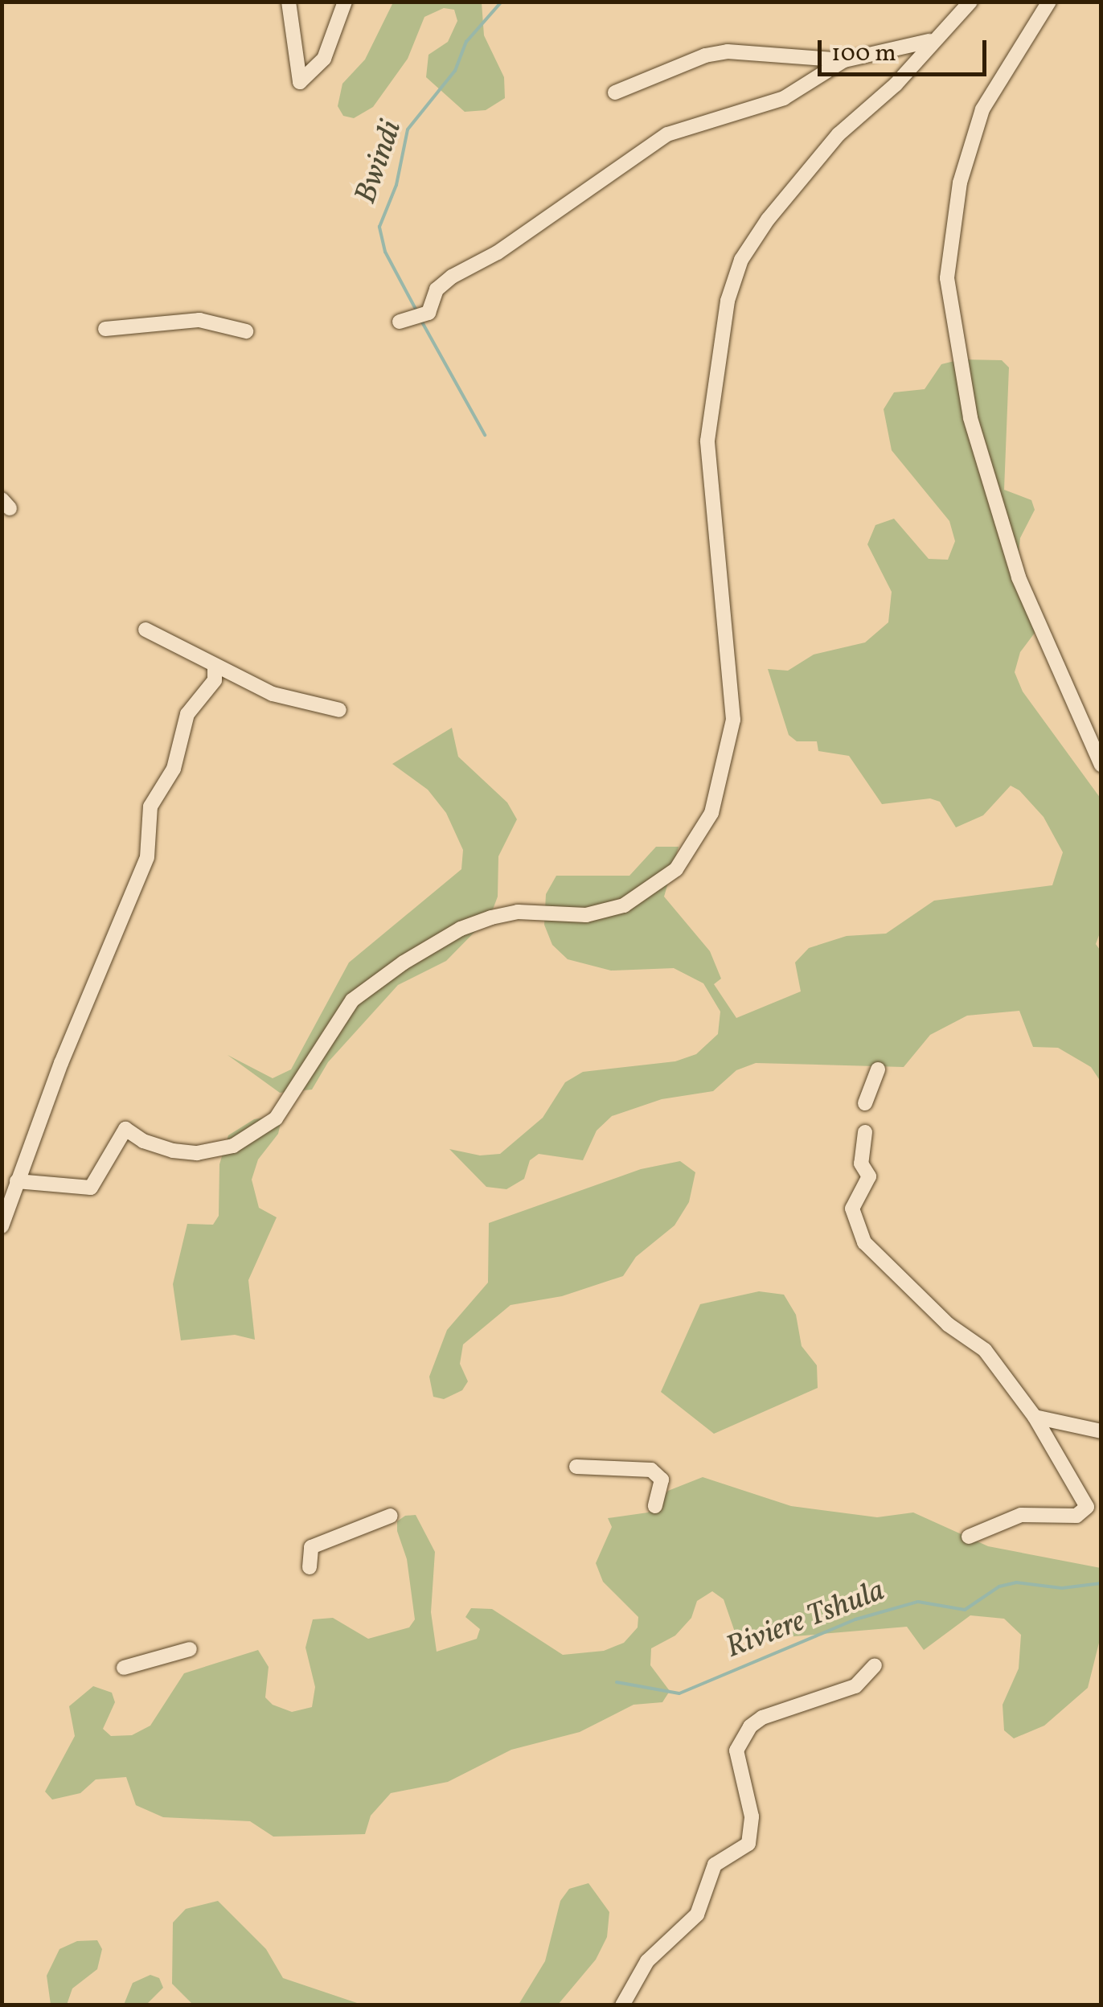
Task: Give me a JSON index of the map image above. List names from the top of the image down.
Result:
{
  "water": ["Bwindi", "Riviere Tshula"],
  "scale_bar": "100 m"
}
